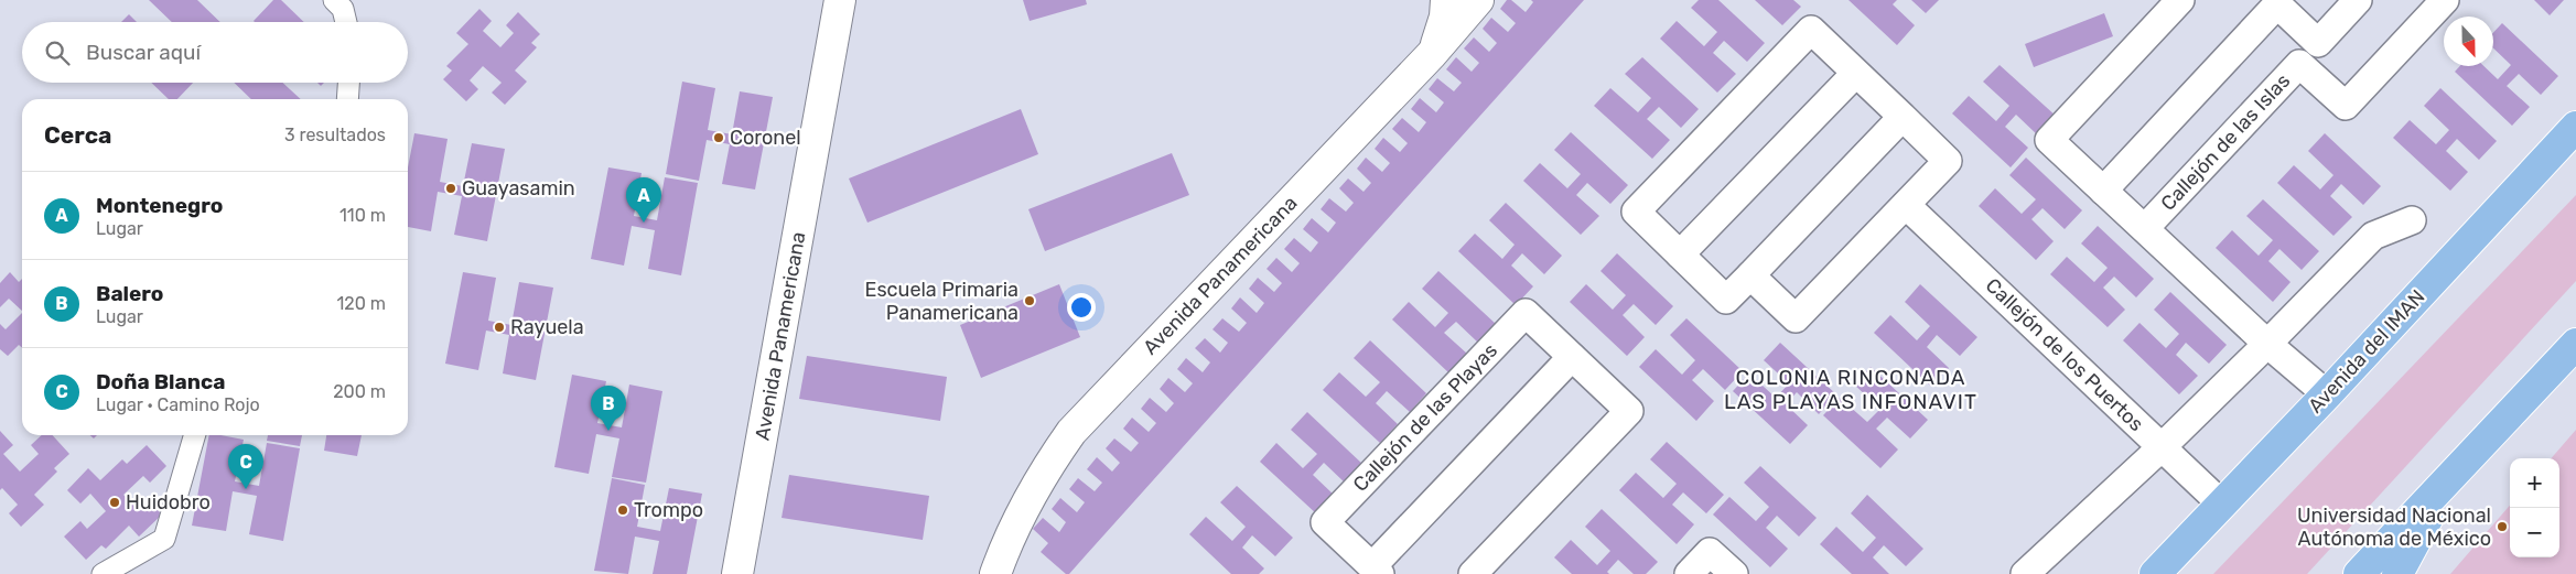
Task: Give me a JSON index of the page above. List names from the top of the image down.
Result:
{
  "streets": {
    "main road": ["Avenida del IMAN"],
    "street": [
      "Callejón de las Islas",
      "Avenida Panamericana",
      "Callejón de los Puertos",
      "Callejón de las Playas"
    ]
  },
  "crossings": [
    ["Avenida del IMAN", "Callejón de los Puertos"]
  ],
  "districts": ["COLONIA RINCONADA LAS PLAYAS INFONAVIT"],
  "places": [
    "Coronel",
    "Guayasamin",
    "Escuela Primaria Panamericana",
    "Rayuela",
    "Huidobro",
    "Trompo",
    "Universidad Nacional Autónoma de México"
  ],
  "north": "bottom",
  "page": {
    "search": "Buscar aquí",
    "heading": ["Cerca", "3 resultados"],
    "list": [
      {
        "mark": "A",
        "name": "Montenegro",
        "note": "Lugar",
        "value": "110 m"
      },
      {
        "mark": "B",
        "name": "Balero",
        "note": "Lugar",
        "value": "120 m"
      },
      {
        "mark": "C",
        "name": "Doña Blanca",
        "note": "Lugar · Camino Rojo",
        "value": "200 m"
      }
    ],
    "pins": ["A", "B", "C"],
    "map_buttons": ["+", "−"]
  }
}
